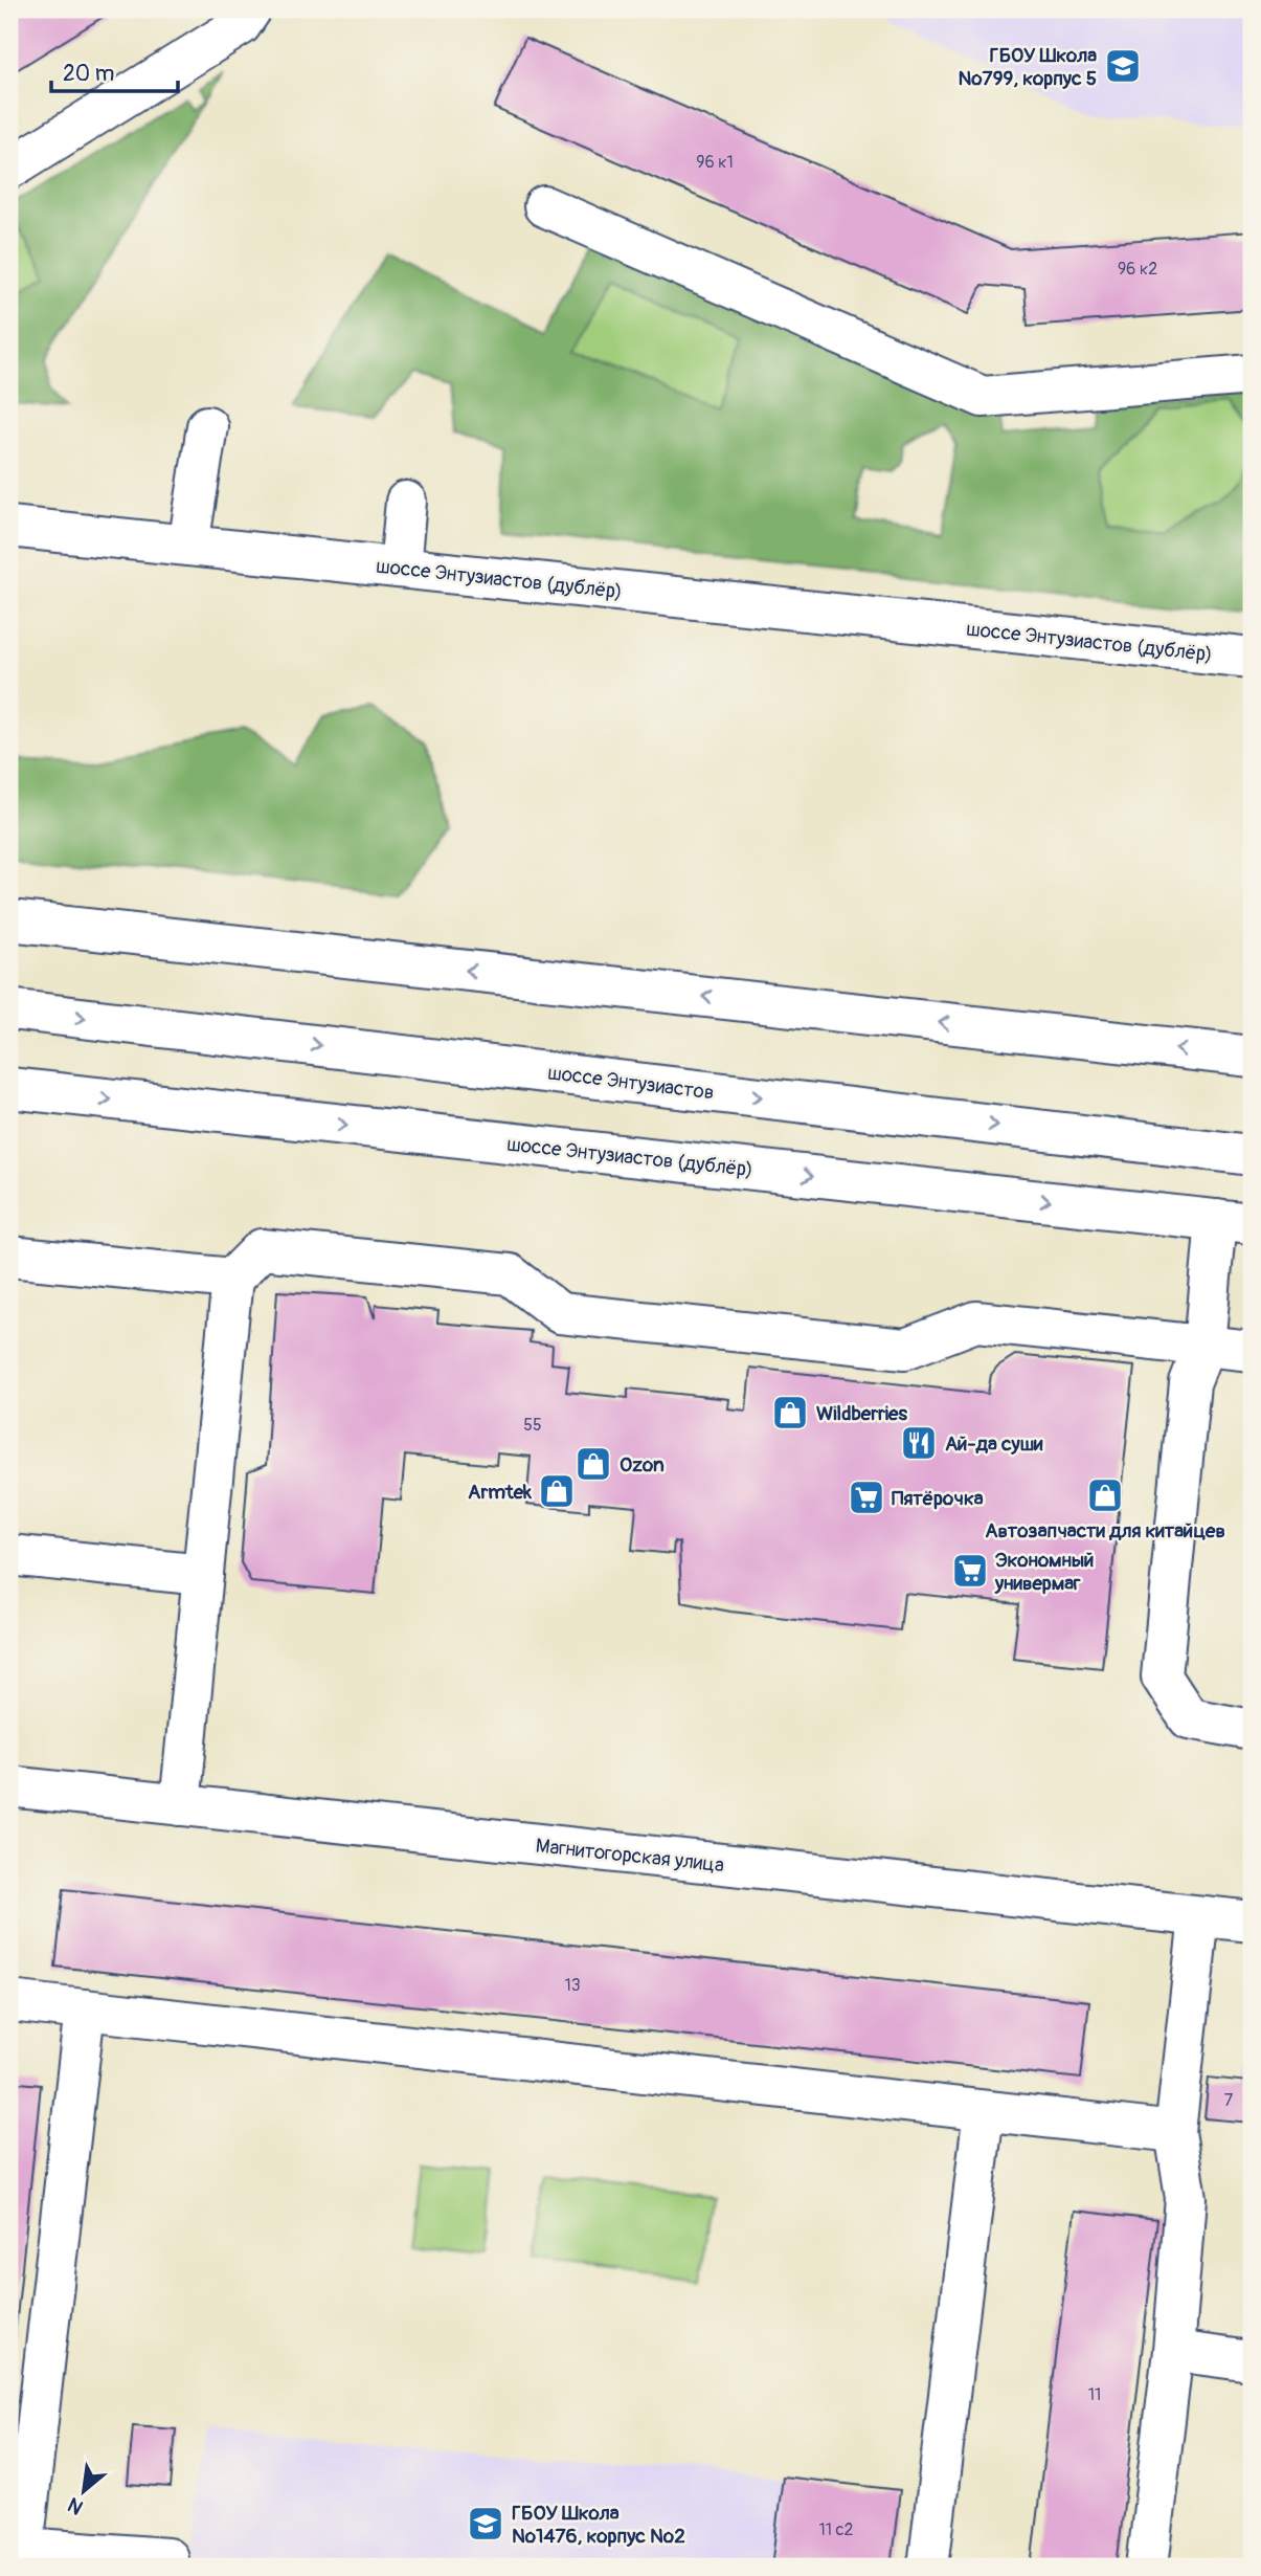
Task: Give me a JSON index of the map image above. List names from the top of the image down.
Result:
{
  "streets": {
    "main road": ["шоссе Энтузиастов (дублёр)", "шоссе Энтузиастов", "Магнитогорская улица"]
  },
  "places": {
    "school or university": ["ГБОУ Школа №799, корпус 5", "ГБОУ Школа №1476, корпус №2"],
    "shop": [
      "Wildberries",
      "Ozon",
      "Armtek",
      "Автозапчасти для китайцев"
    ],
    "restaurant": ["Ай-да суши"],
    "supermarket": ["Пятёрочка", "Экономный универмаг"]
  },
  "house_numbers": [
    "96 к1",
    "96 к2",
    "55",
    "13",
    "7",
    "11",
    "11 с2"
  ],
  "scale_bar": "20 m",
  "north": "bottom left"
}
